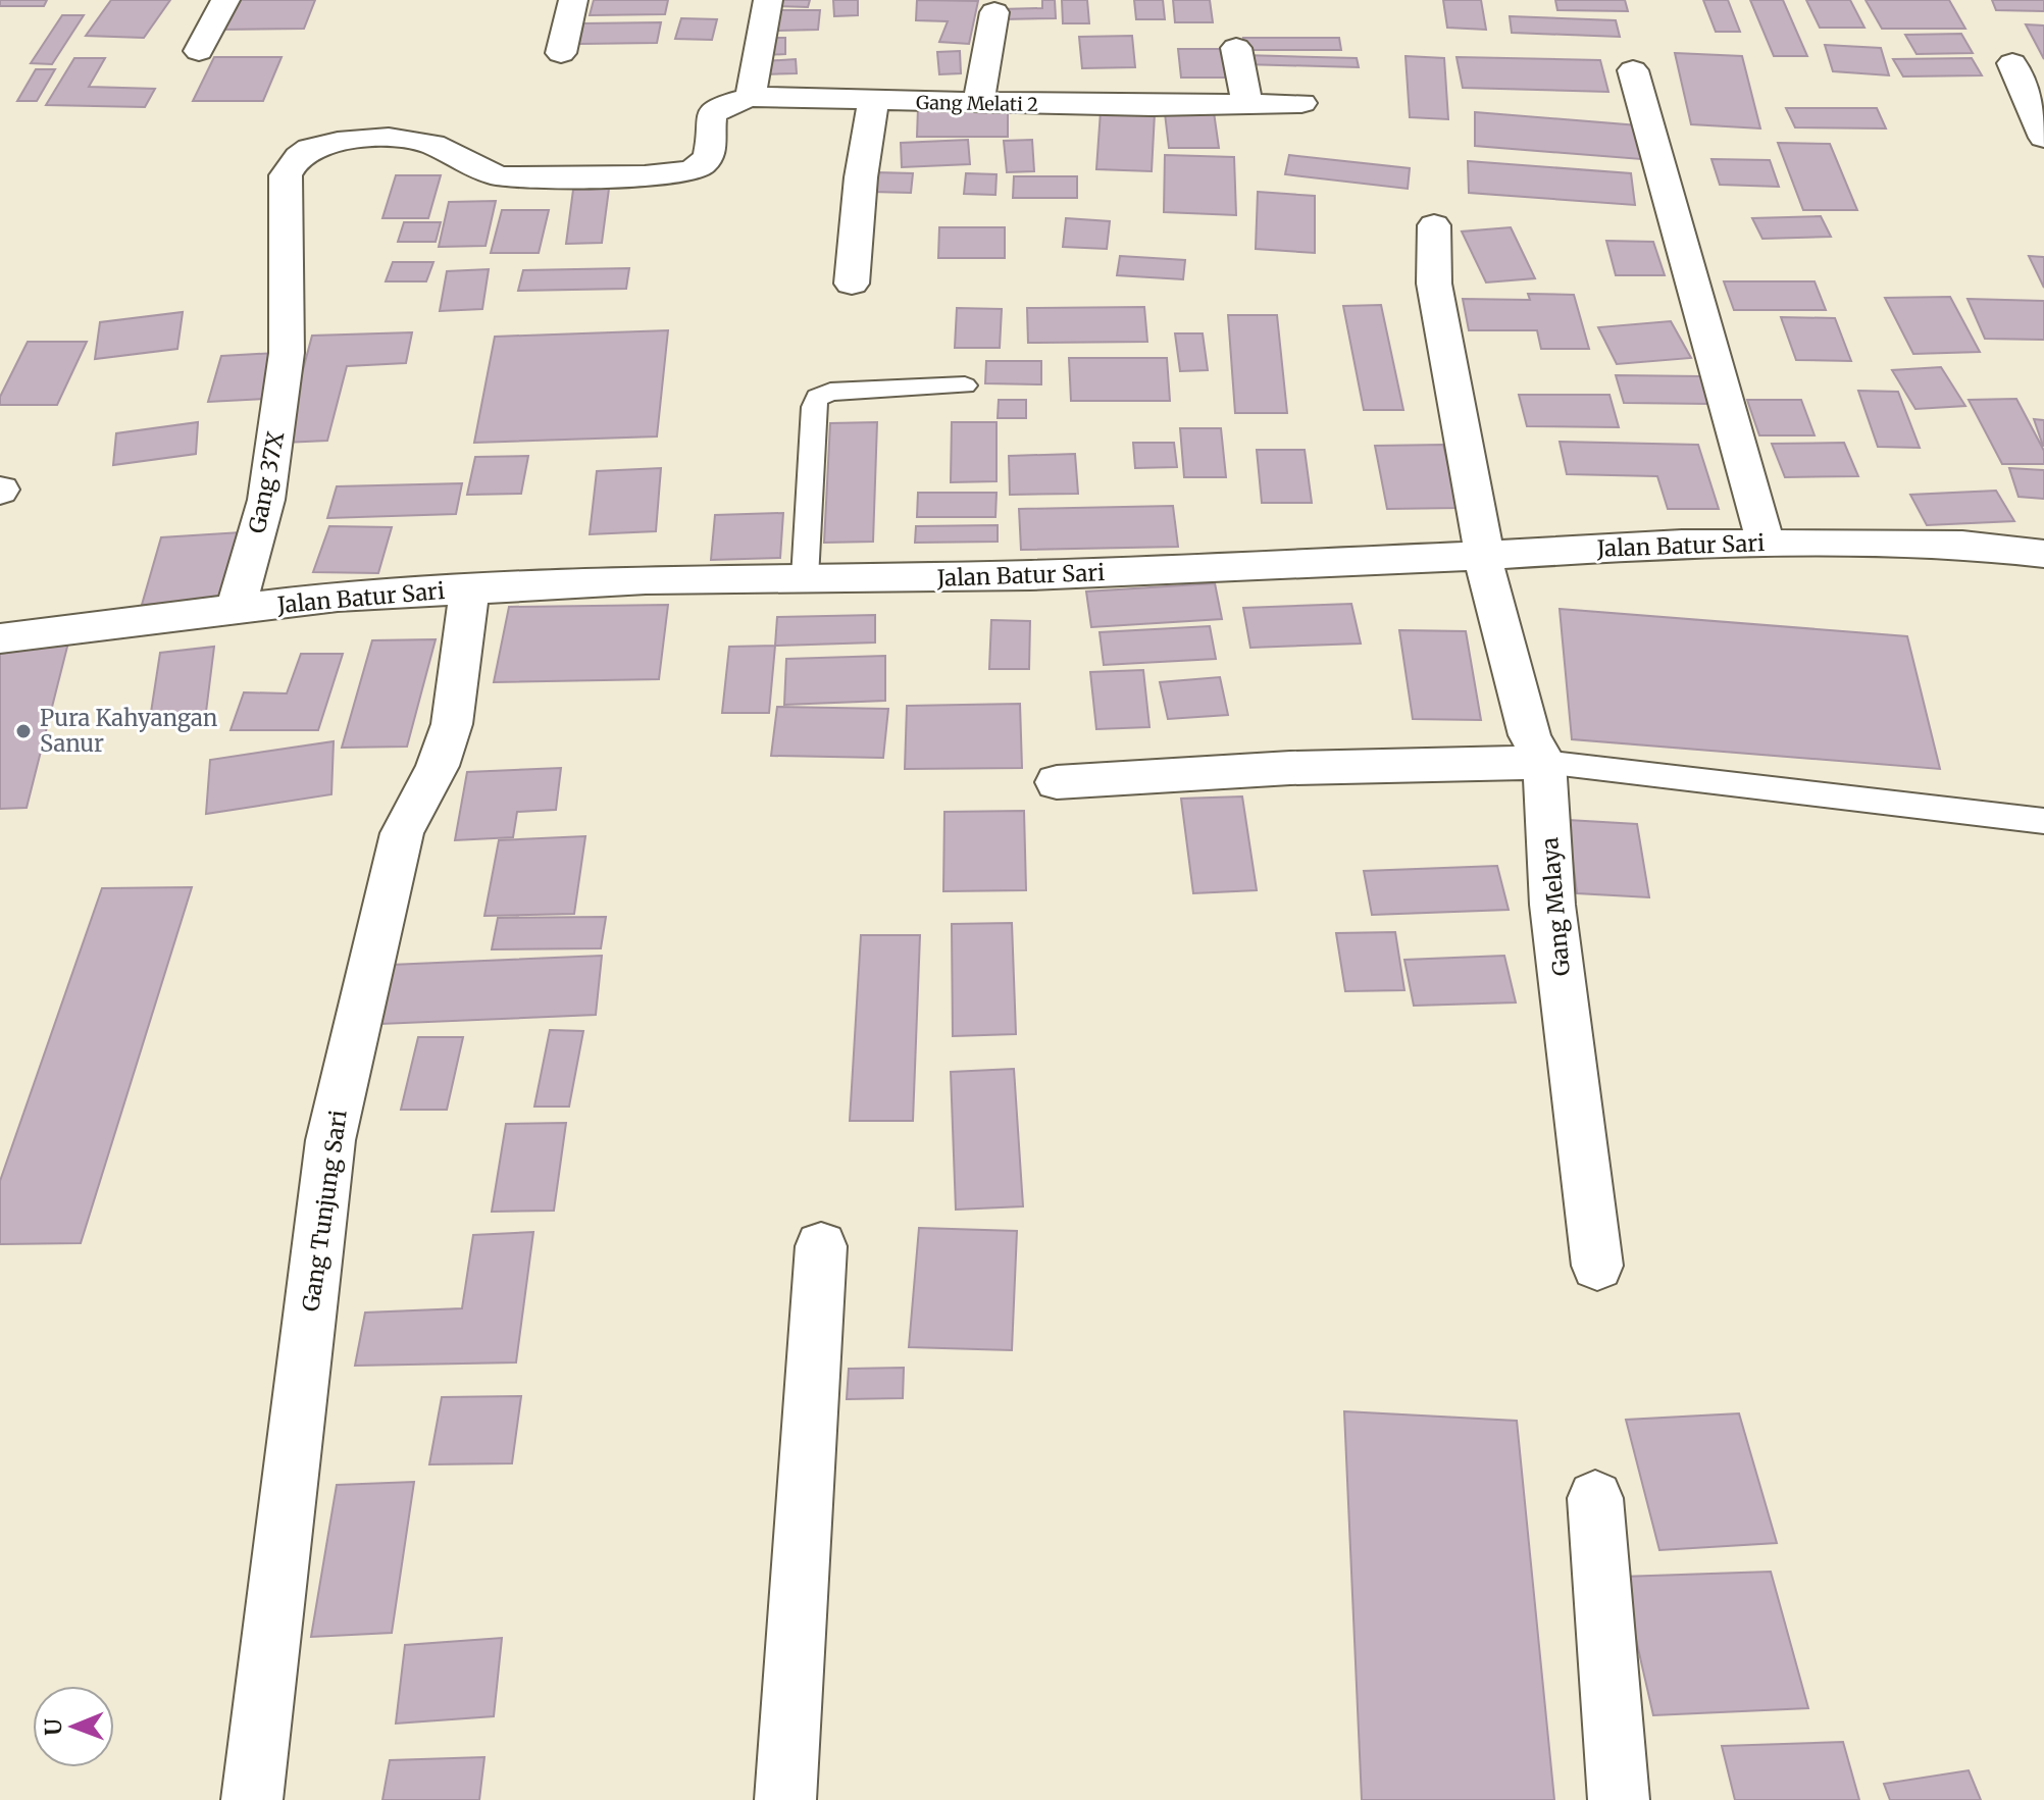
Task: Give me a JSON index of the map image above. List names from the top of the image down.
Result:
{
  "streets": {
    "street": [
      "Gang Melati 2",
      "Gang 37X",
      "Jalan Batur Sari",
      "Gang Melaya",
      "Gang Tunjung Sari"
    ]
  },
  "crossings": [
    ["Gang Melati 2", "Gang 37X"],
    ["Gang 37X", "Jalan Batur Sari"],
    ["Jalan Batur Sari", "Gang Melaya"],
    ["Jalan Batur Sari", "Gang Tunjung Sari"]
  ],
  "places": ["Pura Kahyangan Sanur"],
  "north": "left"
}
